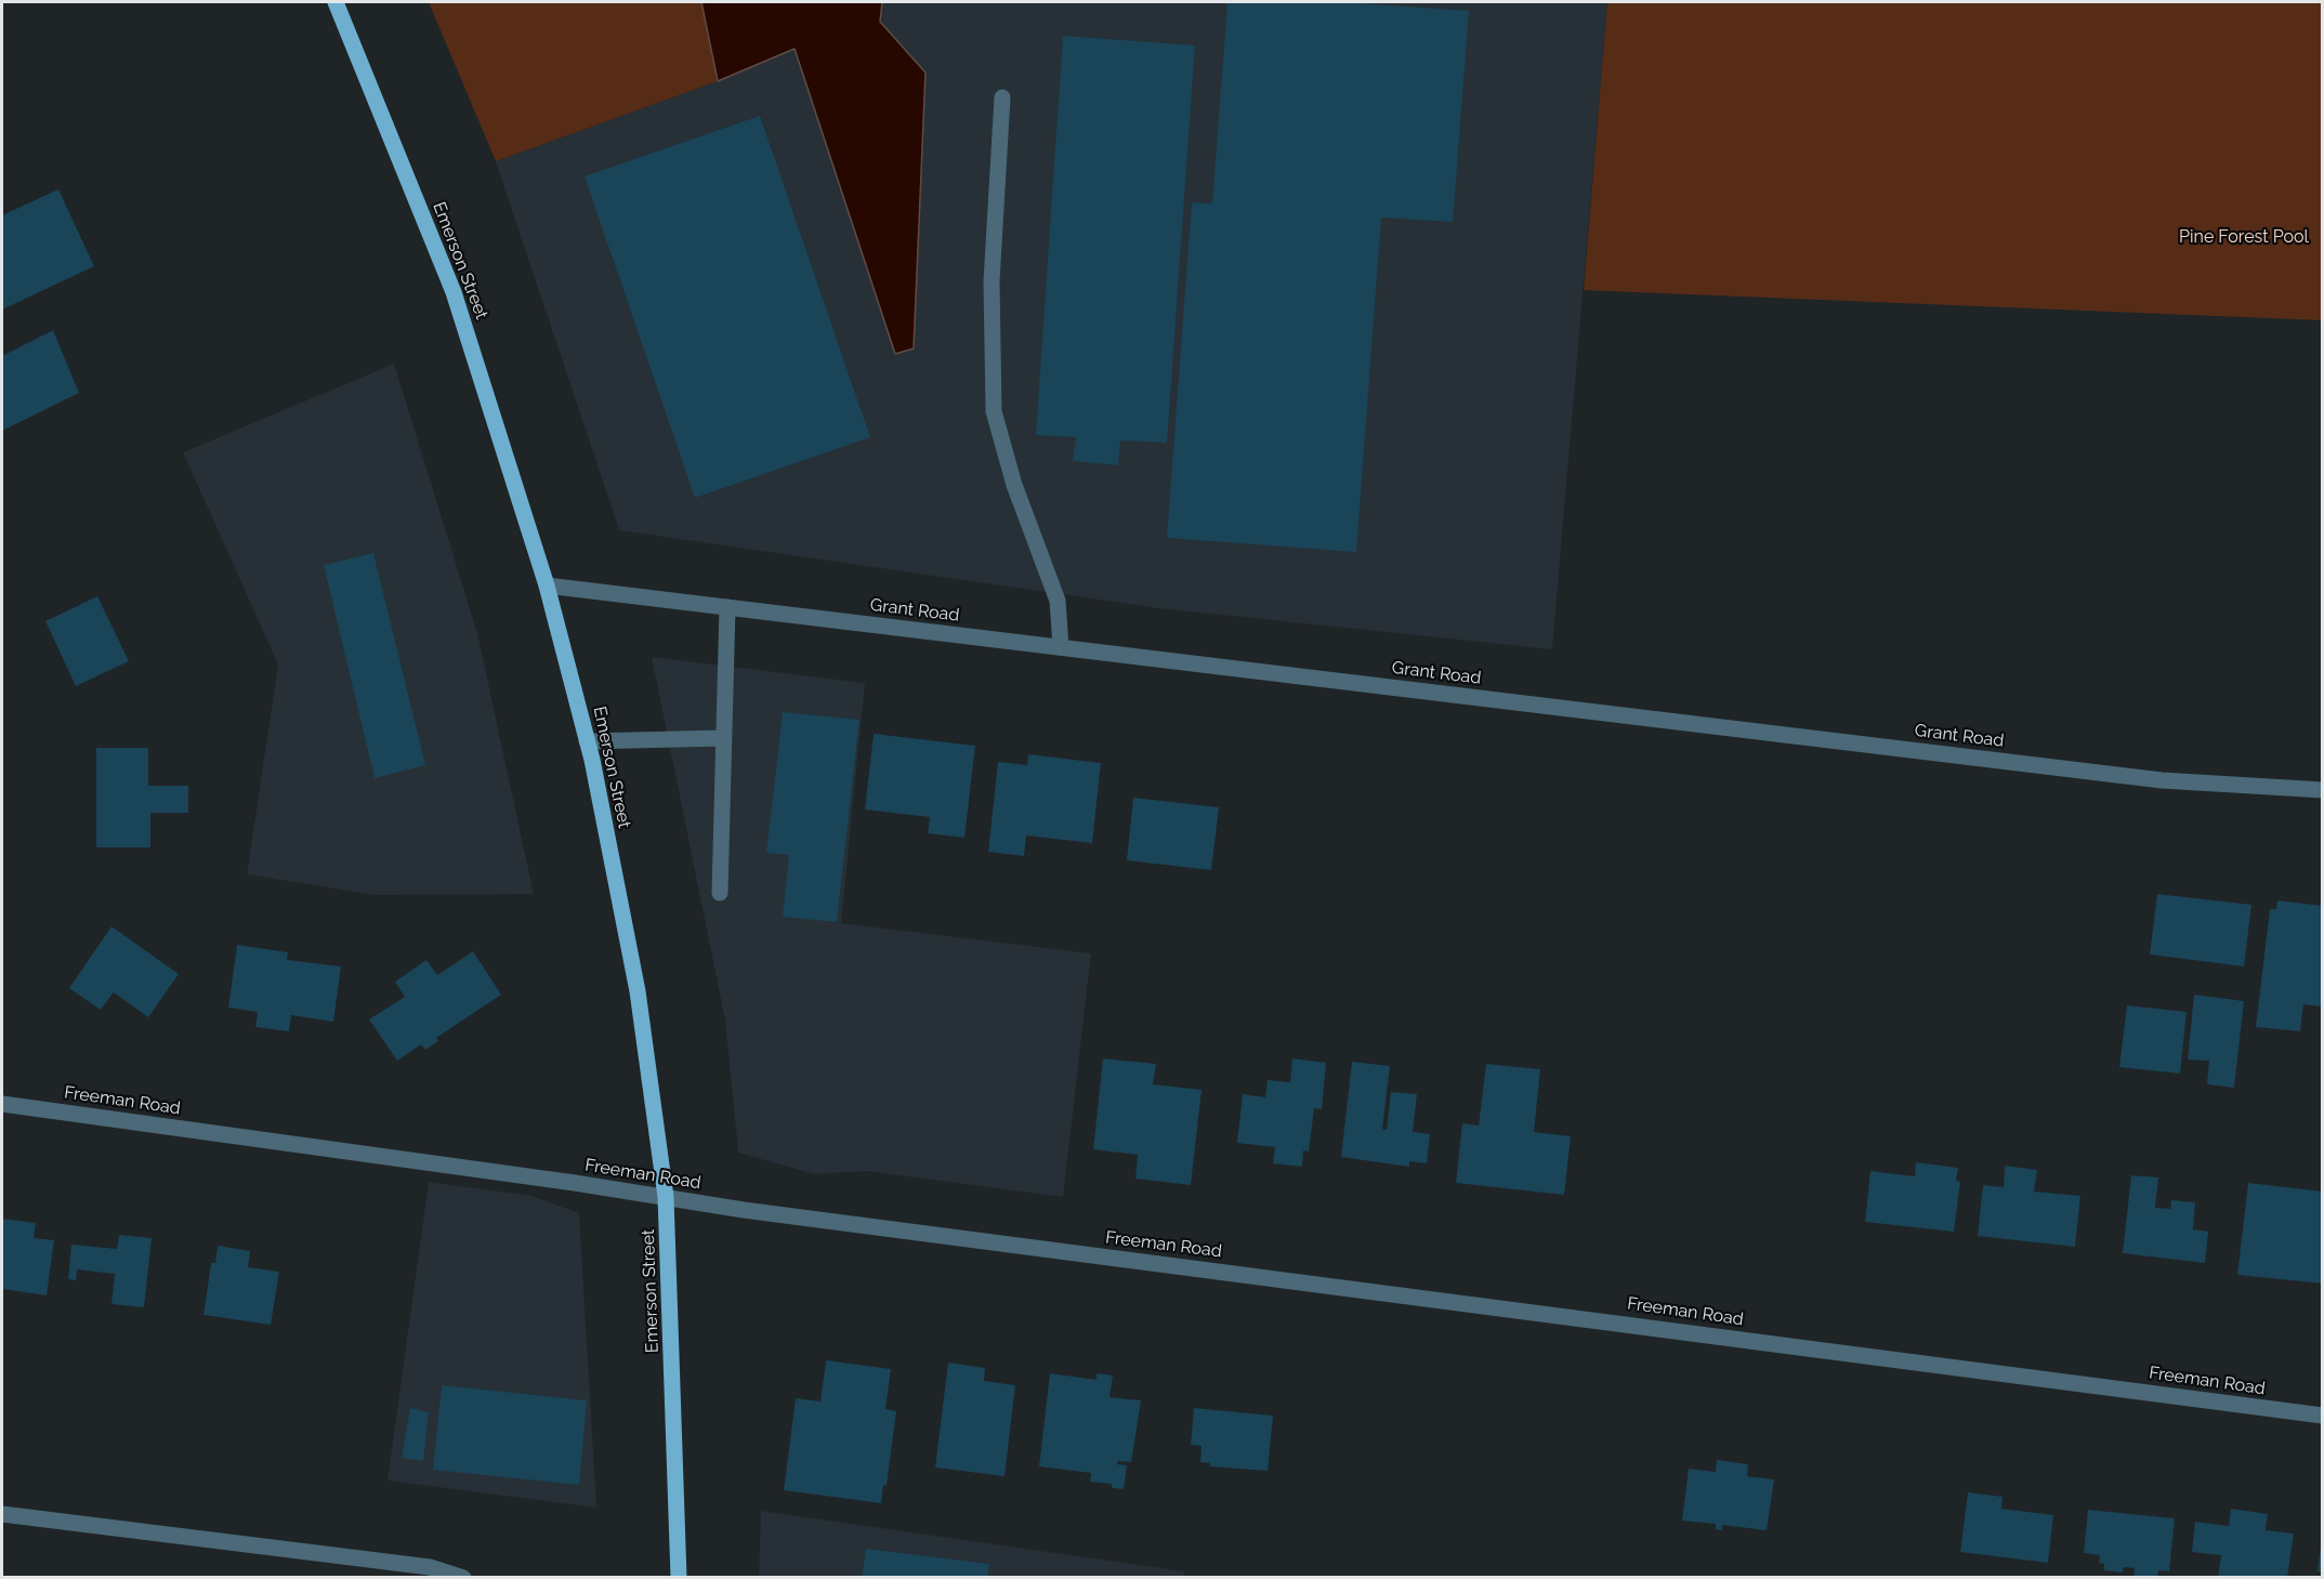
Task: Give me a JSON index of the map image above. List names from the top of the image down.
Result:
{
  "streets": {
    "main road": ["Emerson Street"],
    "street": ["Grant Road", "Freeman Road"]
  },
  "crossings": [
    ["Emerson Street", "Grant Road"],
    ["Emerson Street", "Freeman Road"]
  ],
  "parks": ["Pine Forest Pool"]
}
